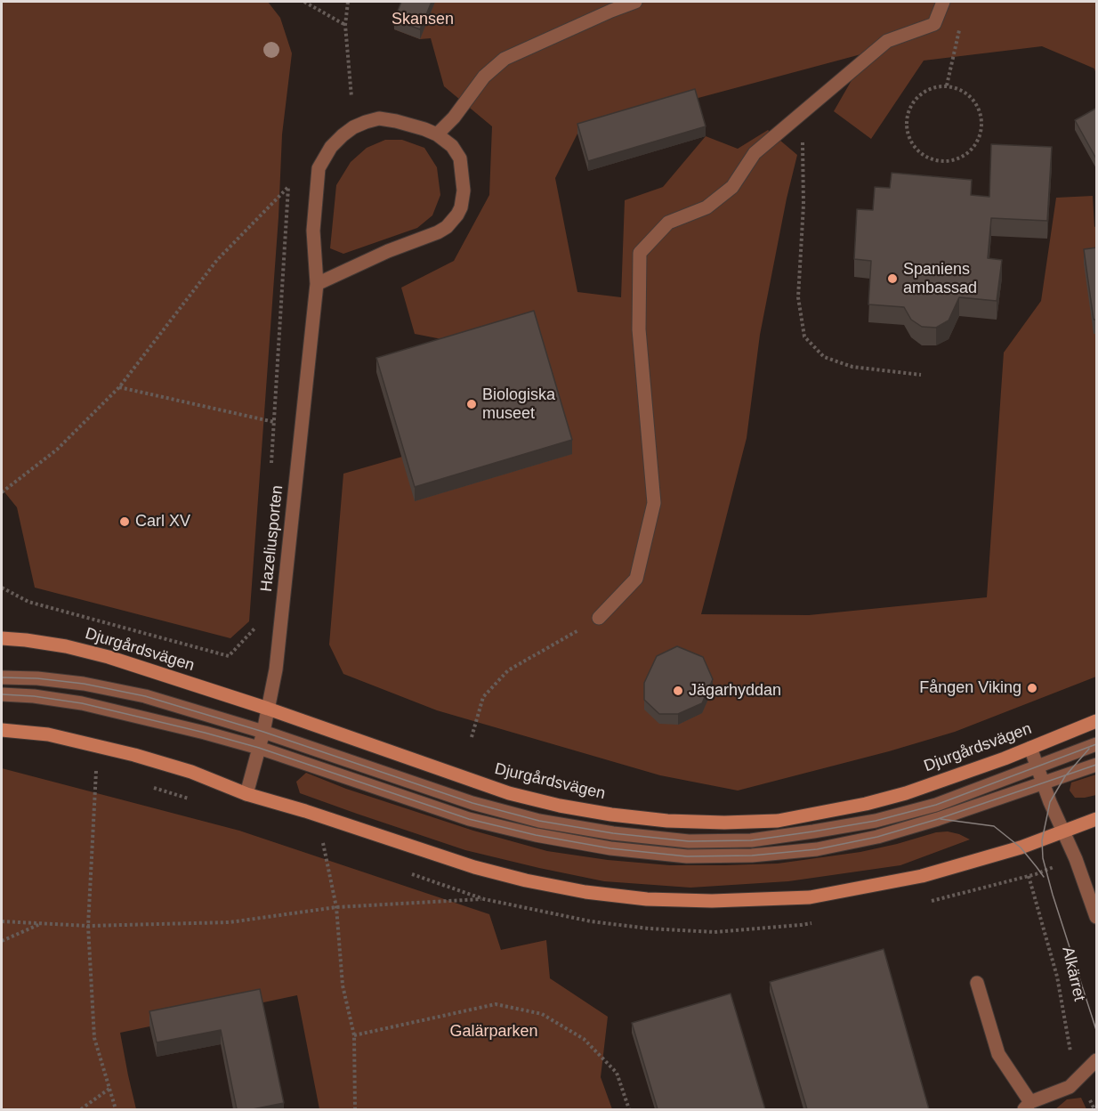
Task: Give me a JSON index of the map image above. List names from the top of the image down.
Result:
{
  "streets": {
    "street": ["Hazeliusporten", "Djurgårdsvägen"],
    "path": ["Alkärret"]
  },
  "crossings": [
    ["Hazeliusporten", "Djurgårdsvägen"]
  ],
  "parks": ["Skansen", "Galärparken"],
  "places": [
    "Spaniens ambassad",
    "Biologiska museet",
    "Carl XV",
    "Fången Viking",
    "Jägarhyddan"
  ]
}
